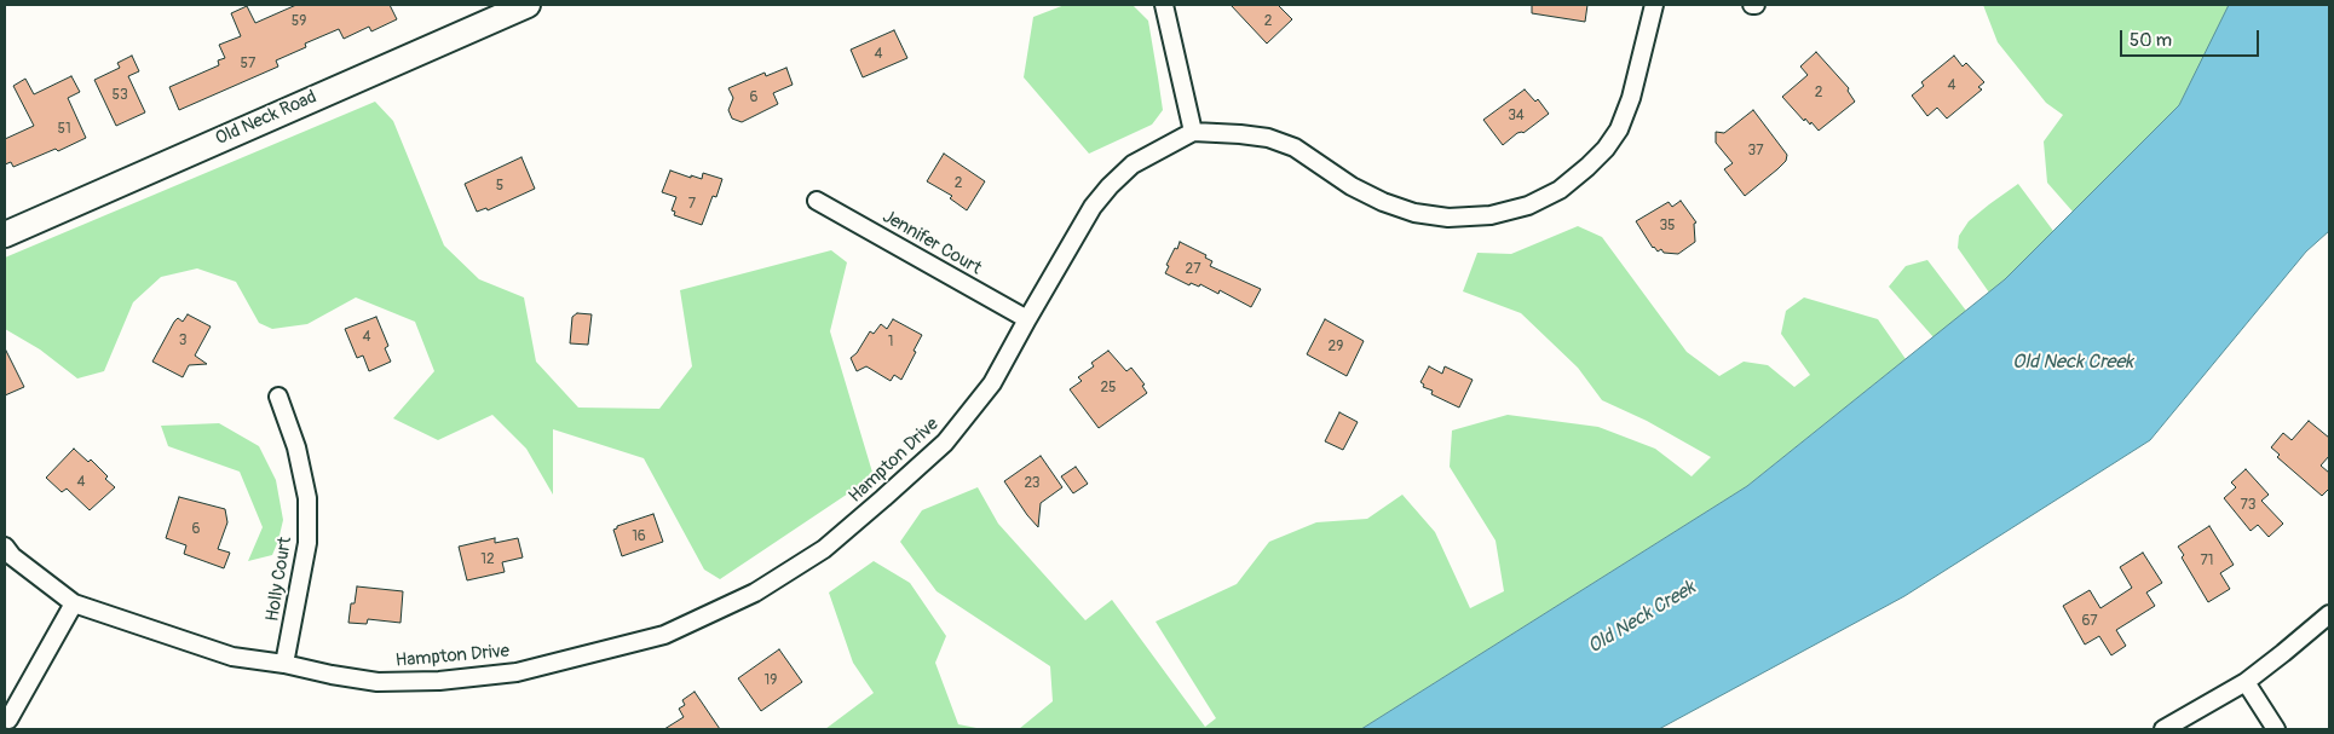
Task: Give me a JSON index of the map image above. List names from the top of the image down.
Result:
{
  "streets": {
    "street": [
      "Old Neck Road",
      "Jennifer Court",
      "Hampton Drive",
      "Holly Court"
    ]
  },
  "crossings": [
    ["Jennifer Court", "Hampton Drive"],
    ["Hampton Drive", "Holly Court"]
  ],
  "water": ["Old Neck Creek"],
  "house_numbers": [
    "59",
    "2",
    "4",
    "57",
    "4",
    "2",
    "53",
    "6",
    "34",
    "51",
    "37",
    "2",
    "5",
    "7",
    "35",
    "27",
    "4",
    "3",
    "1",
    "29",
    "25",
    "4",
    "23",
    "73",
    "6",
    "16",
    "12",
    "71",
    "67",
    "19"
  ],
  "scale_bar": "50 m"
}
